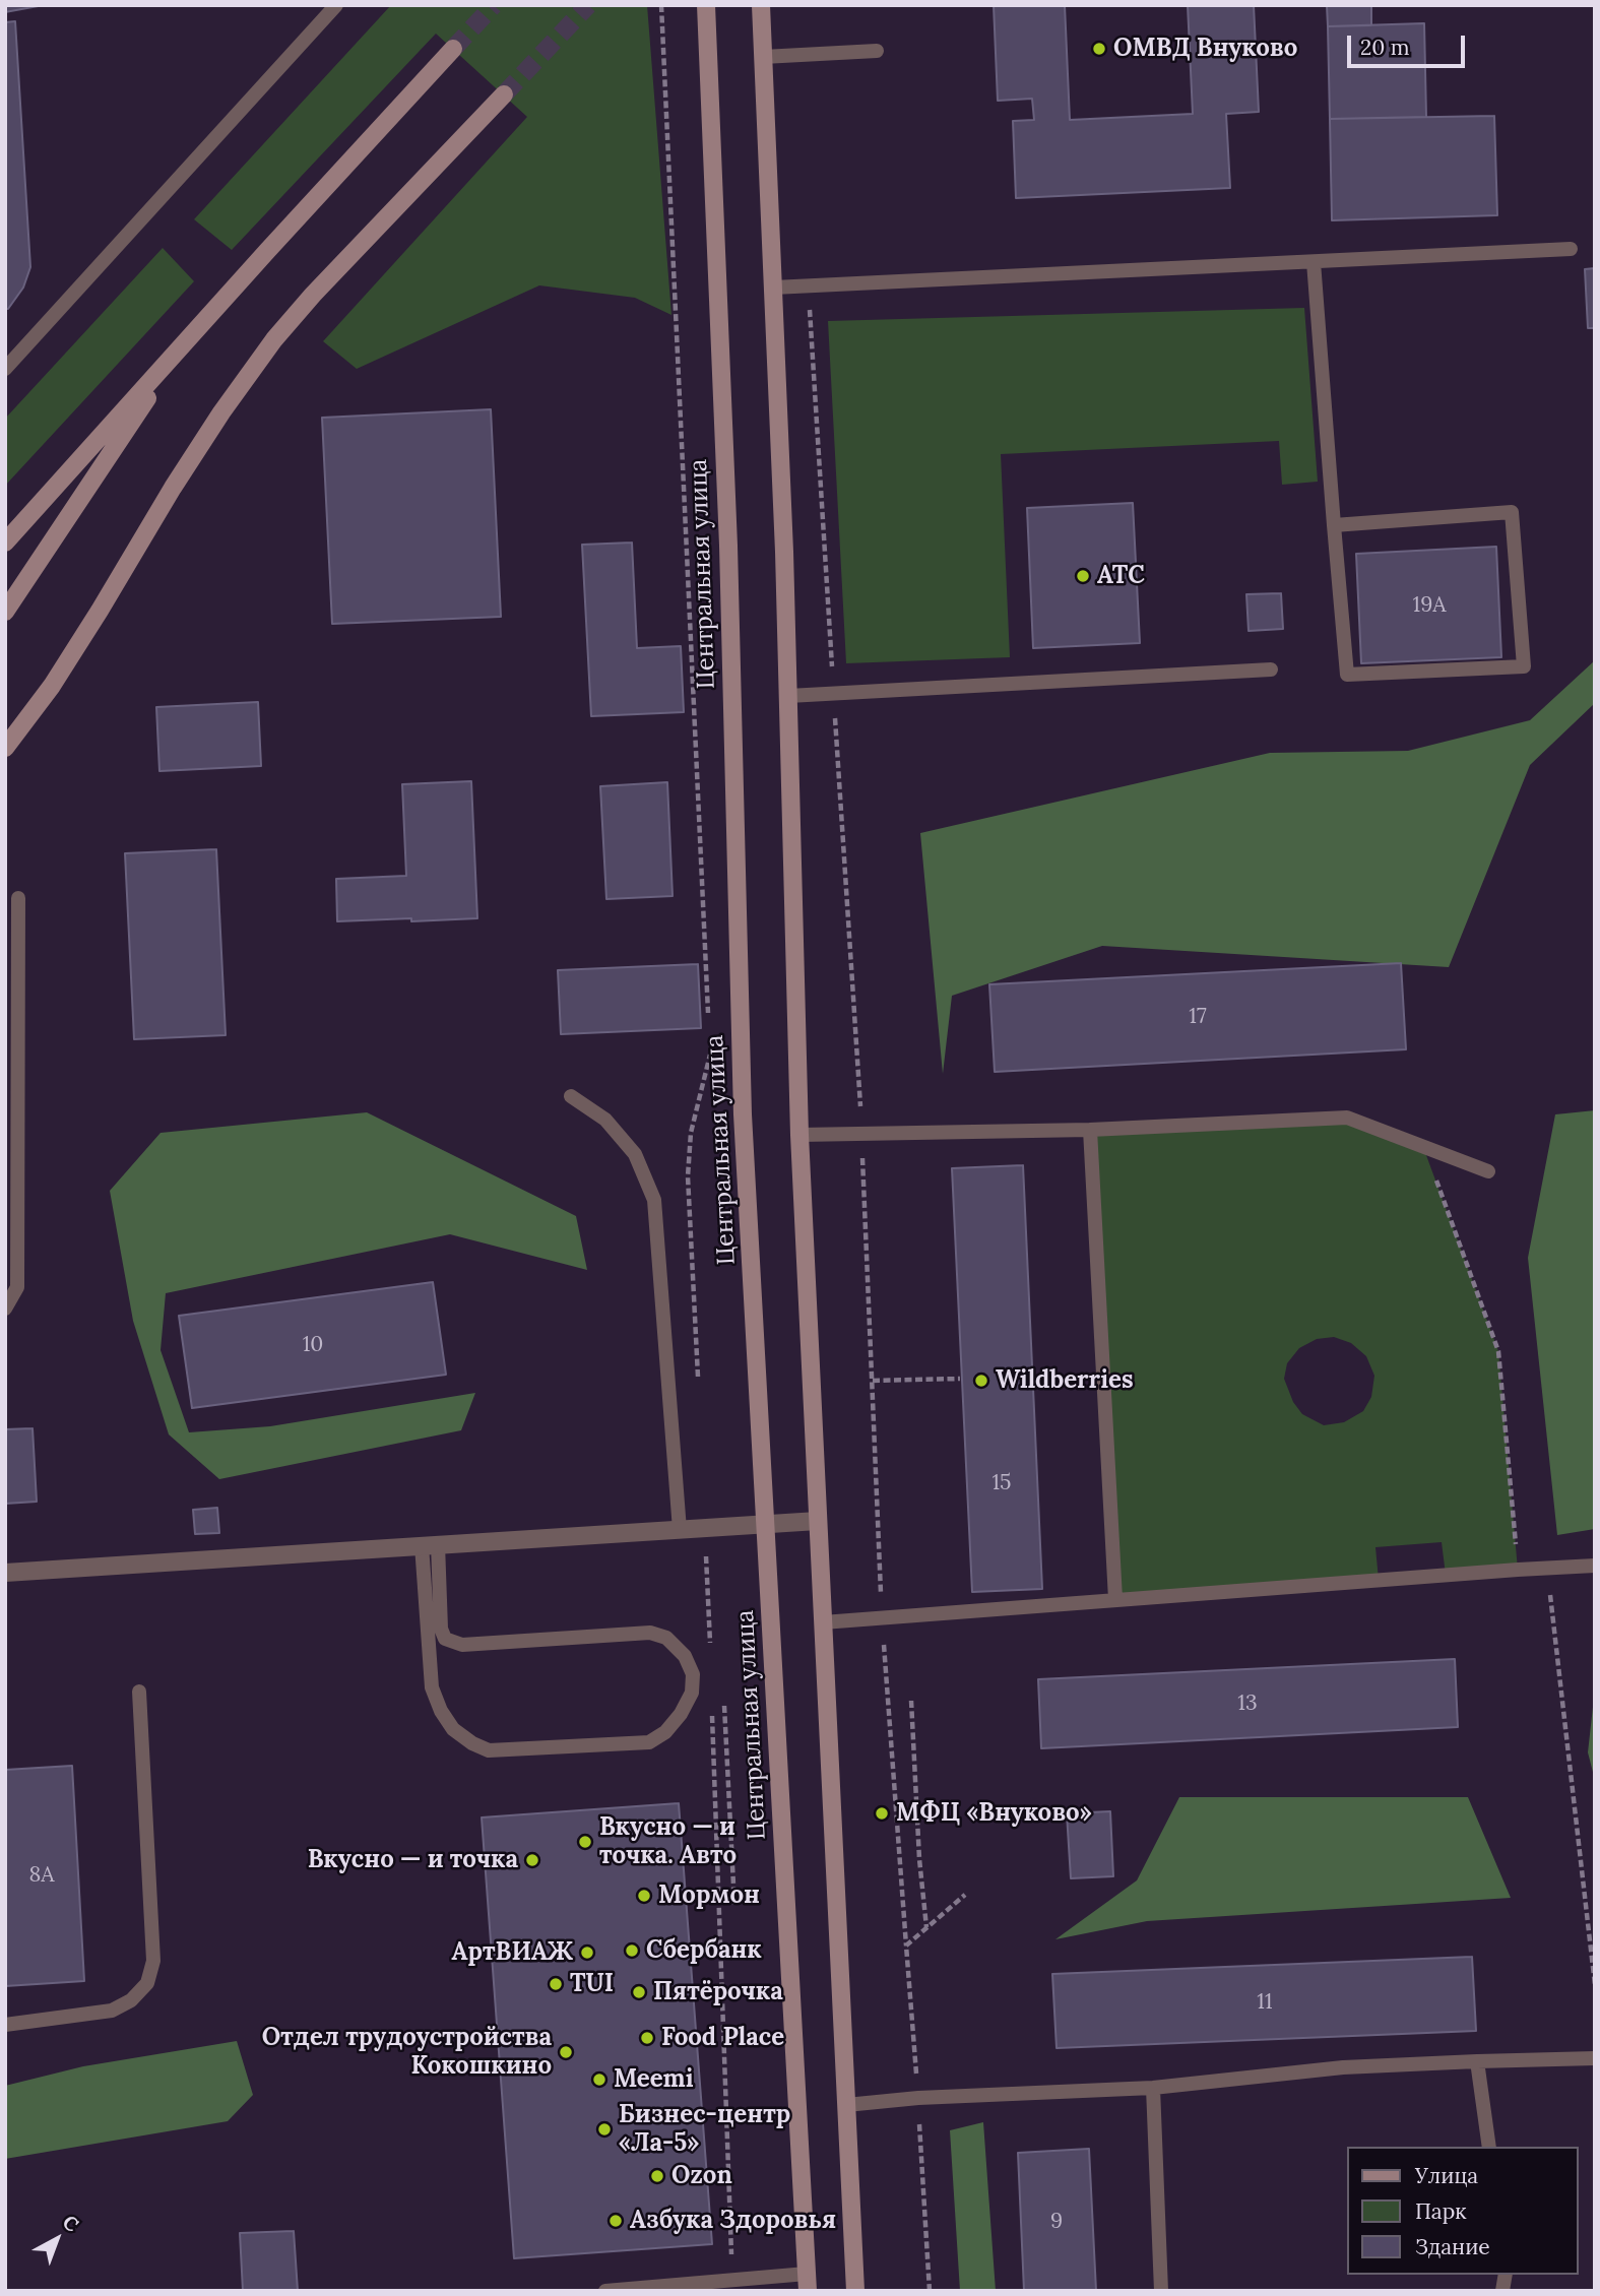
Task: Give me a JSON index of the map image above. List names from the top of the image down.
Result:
{
  "streets": {
    "main road": ["Центральная улица"]
  },
  "places": [
    "ОМВД Внуково",
    "АТС",
    "Wildberries",
    "МФЦ «Внуково»",
    "Вкусно — и точка. Авто",
    "Вкусно — и точка",
    "Мормон",
    "Сбербанк",
    "АртВИАЖ",
    "TUI",
    "Пятёрочка",
    "Food Place",
    "Отдел трудоустройства Кокошкино",
    "Meemi",
    "Бизнес-центр «Ла-5»",
    "Ozon",
    "Азбука Здоровья"
  ],
  "house_numbers": [
    "19А",
    "17",
    "10",
    "15",
    "13",
    "8А",
    "11",
    "9"
  ],
  "legend": ["Улица", "Парк", "Здание"],
  "scale_bar": "20 m",
  "north": "top right"
}
